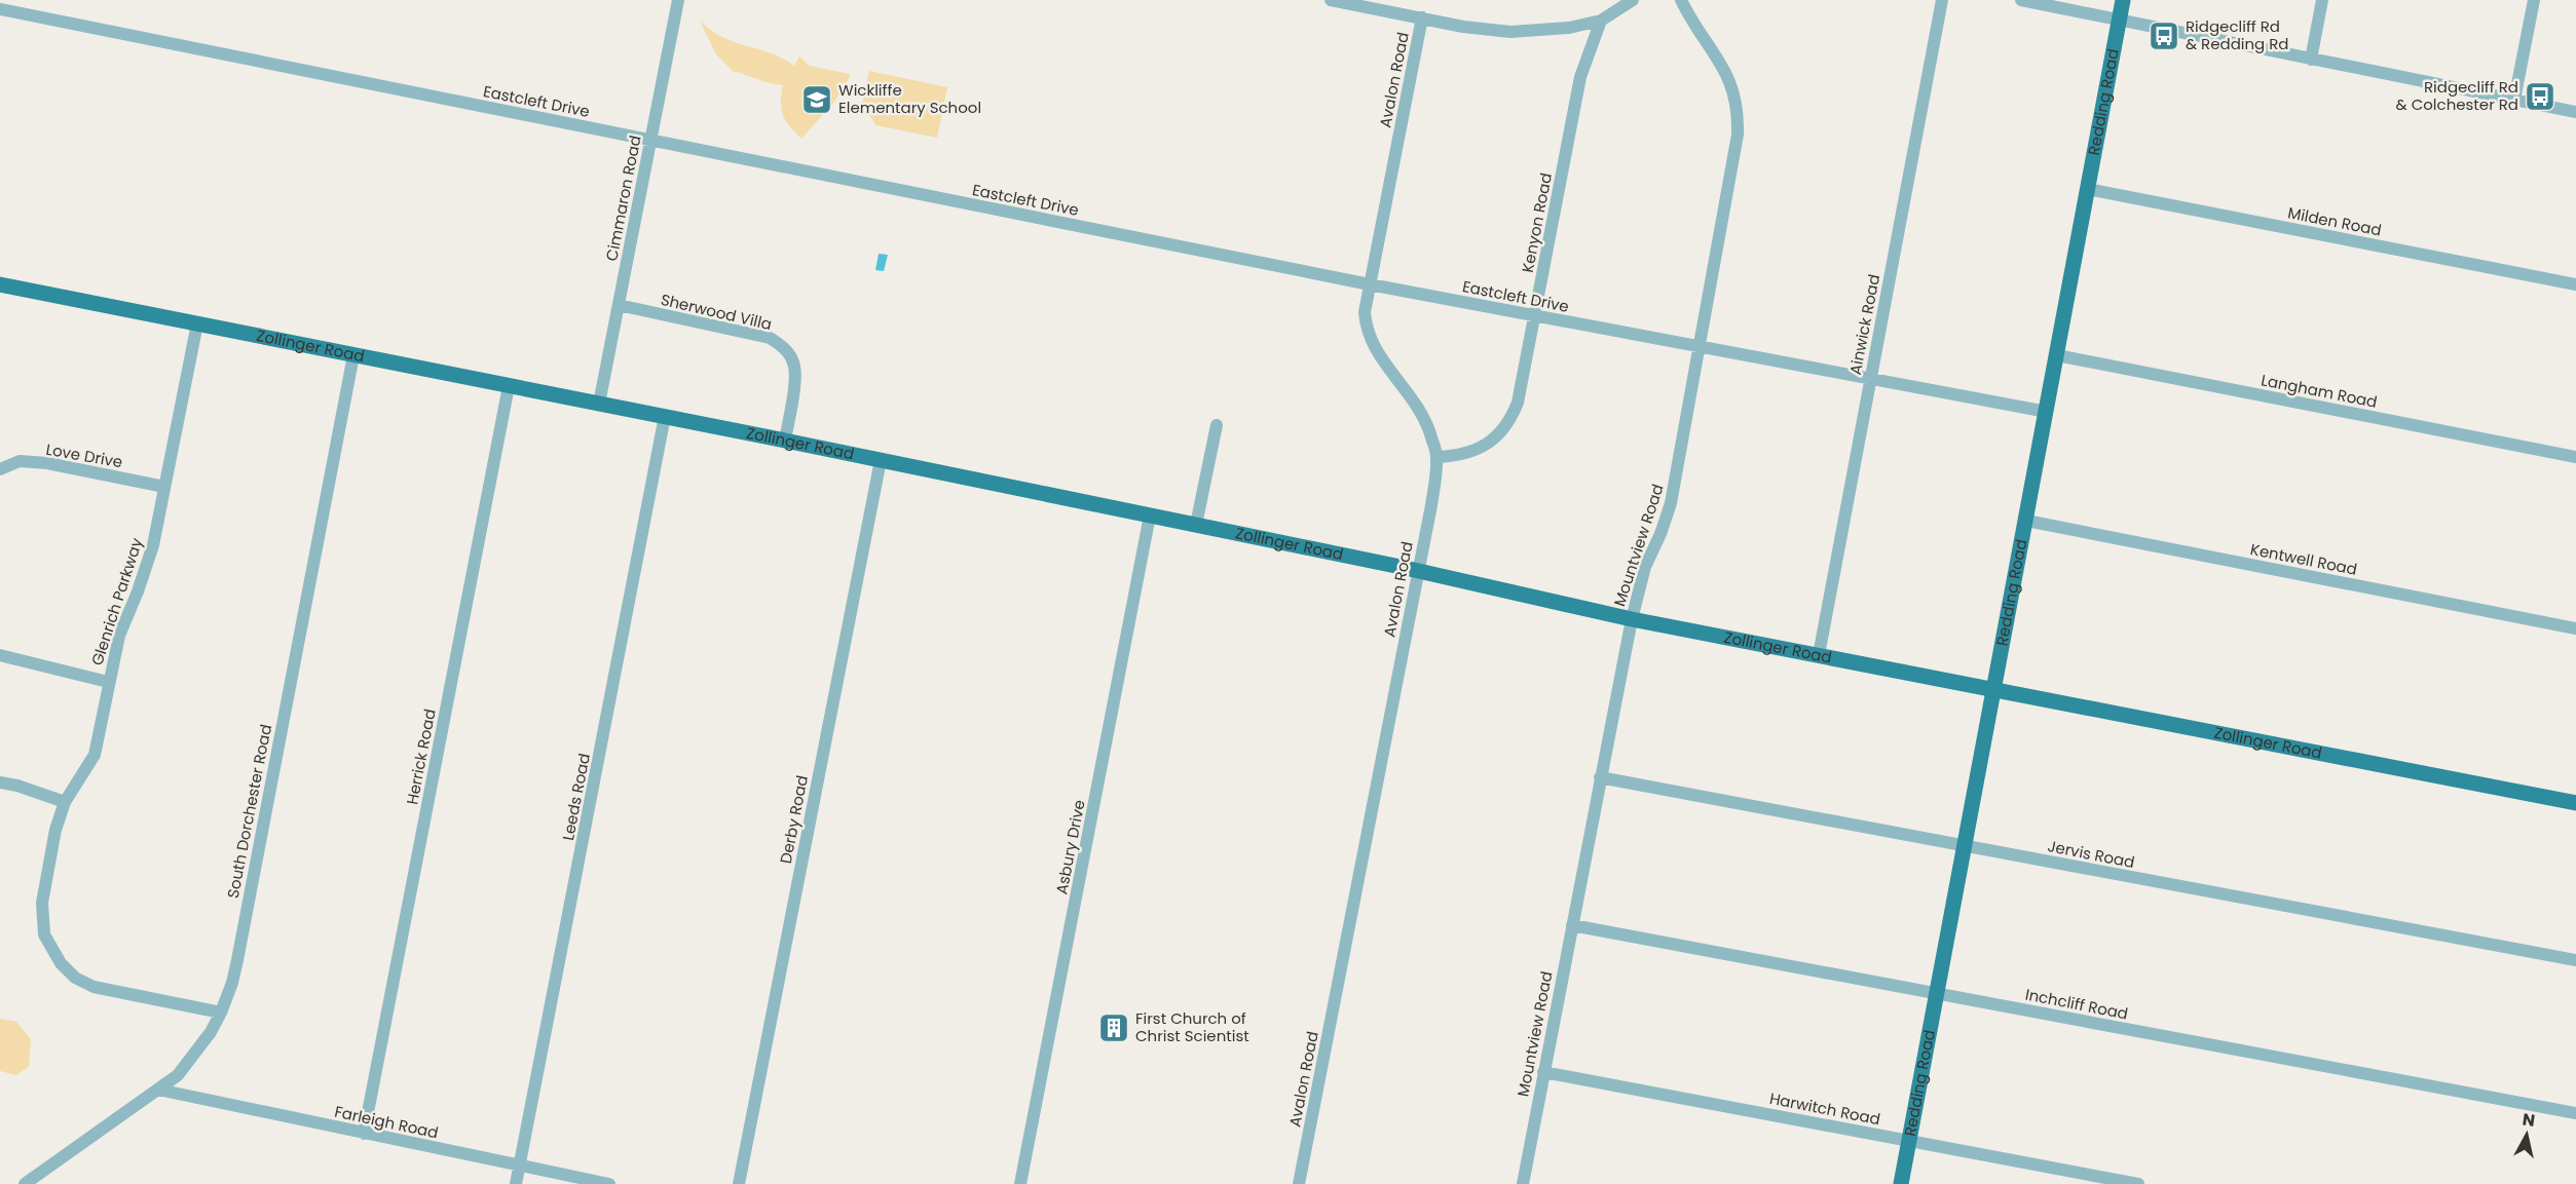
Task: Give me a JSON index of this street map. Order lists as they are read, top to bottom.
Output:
{
  "streets": {
    "main road": ["Redding Road", "Zollinger Road"],
    "street": [
      "Avalon Road",
      "Eastcleft Drive",
      "Cimmaron Road",
      "Milden Road",
      "Kenyon Road",
      "Sherwood Villa",
      "Ainwick Road",
      "Langham Road",
      "Love Drive",
      "Mountview Road",
      "Kentwell Road",
      "Glenrich Parkway",
      "Herrick Road",
      "Leeds Road",
      "South Dorchester Road",
      "Derby Road",
      "Asbury Drive",
      "Jervis Road",
      "Inchcliff Road",
      "Harwitch Road",
      "Farleigh Road"
    ]
  },
  "crossings": [
    ["Avalon Road", "Eastcleft Drive"],
    ["Avalon Road", "Kenyon Road"],
    ["Avalon Road", "Zollinger Road"],
    ["Eastcleft Drive", "Redding Road"],
    ["Eastcleft Drive", "Cimmaron Road"],
    ["Eastcleft Drive", "Kenyon Road"],
    ["Eastcleft Drive", "Ainwick Road"],
    ["Eastcleft Drive", "Mountview Road"],
    ["Redding Road", "Milden Road"],
    ["Redding Road", "Zollinger Road"],
    ["Redding Road", "Langham Road"],
    ["Redding Road", "Kentwell Road"],
    ["Redding Road", "Jervis Road"],
    ["Redding Road", "Inchcliff Road"],
    ["Redding Road", "Harwitch Road"],
    ["Cimmaron Road", "Sherwood Villa"],
    ["Cimmaron Road", "Zollinger Road"],
    ["Sherwood Villa", "Zollinger Road"],
    ["Ainwick Road", "Zollinger Road"],
    ["Zollinger Road", "Mountview Road"],
    ["Zollinger Road", "Glenrich Parkway"],
    ["Zollinger Road", "Herrick Road"],
    ["Zollinger Road", "Leeds Road"],
    ["Zollinger Road", "South Dorchester Road"],
    ["Zollinger Road", "Derby Road"],
    ["Zollinger Road", "Asbury Drive"],
    ["Love Drive", "Glenrich Parkway"],
    ["Mountview Road", "Jervis Road"],
    ["Mountview Road", "Inchcliff Road"],
    ["Mountview Road", "Harwitch Road"],
    ["Glenrich Parkway", "South Dorchester Road"],
    ["Herrick Road", "Farleigh Road"],
    ["Leeds Road", "Farleigh Road"],
    ["South Dorchester Road", "Farleigh Road"]
  ],
  "places": {
    "bus stop": ["Ridgecliff Rd & Redding Rd", "Ridgecliff Rd & Colchester Rd"],
    "school or university": ["Wickliffe Elementary School"],
    "building": ["First Church of Christ Scientist"]
  },
  "north": "top"
}
